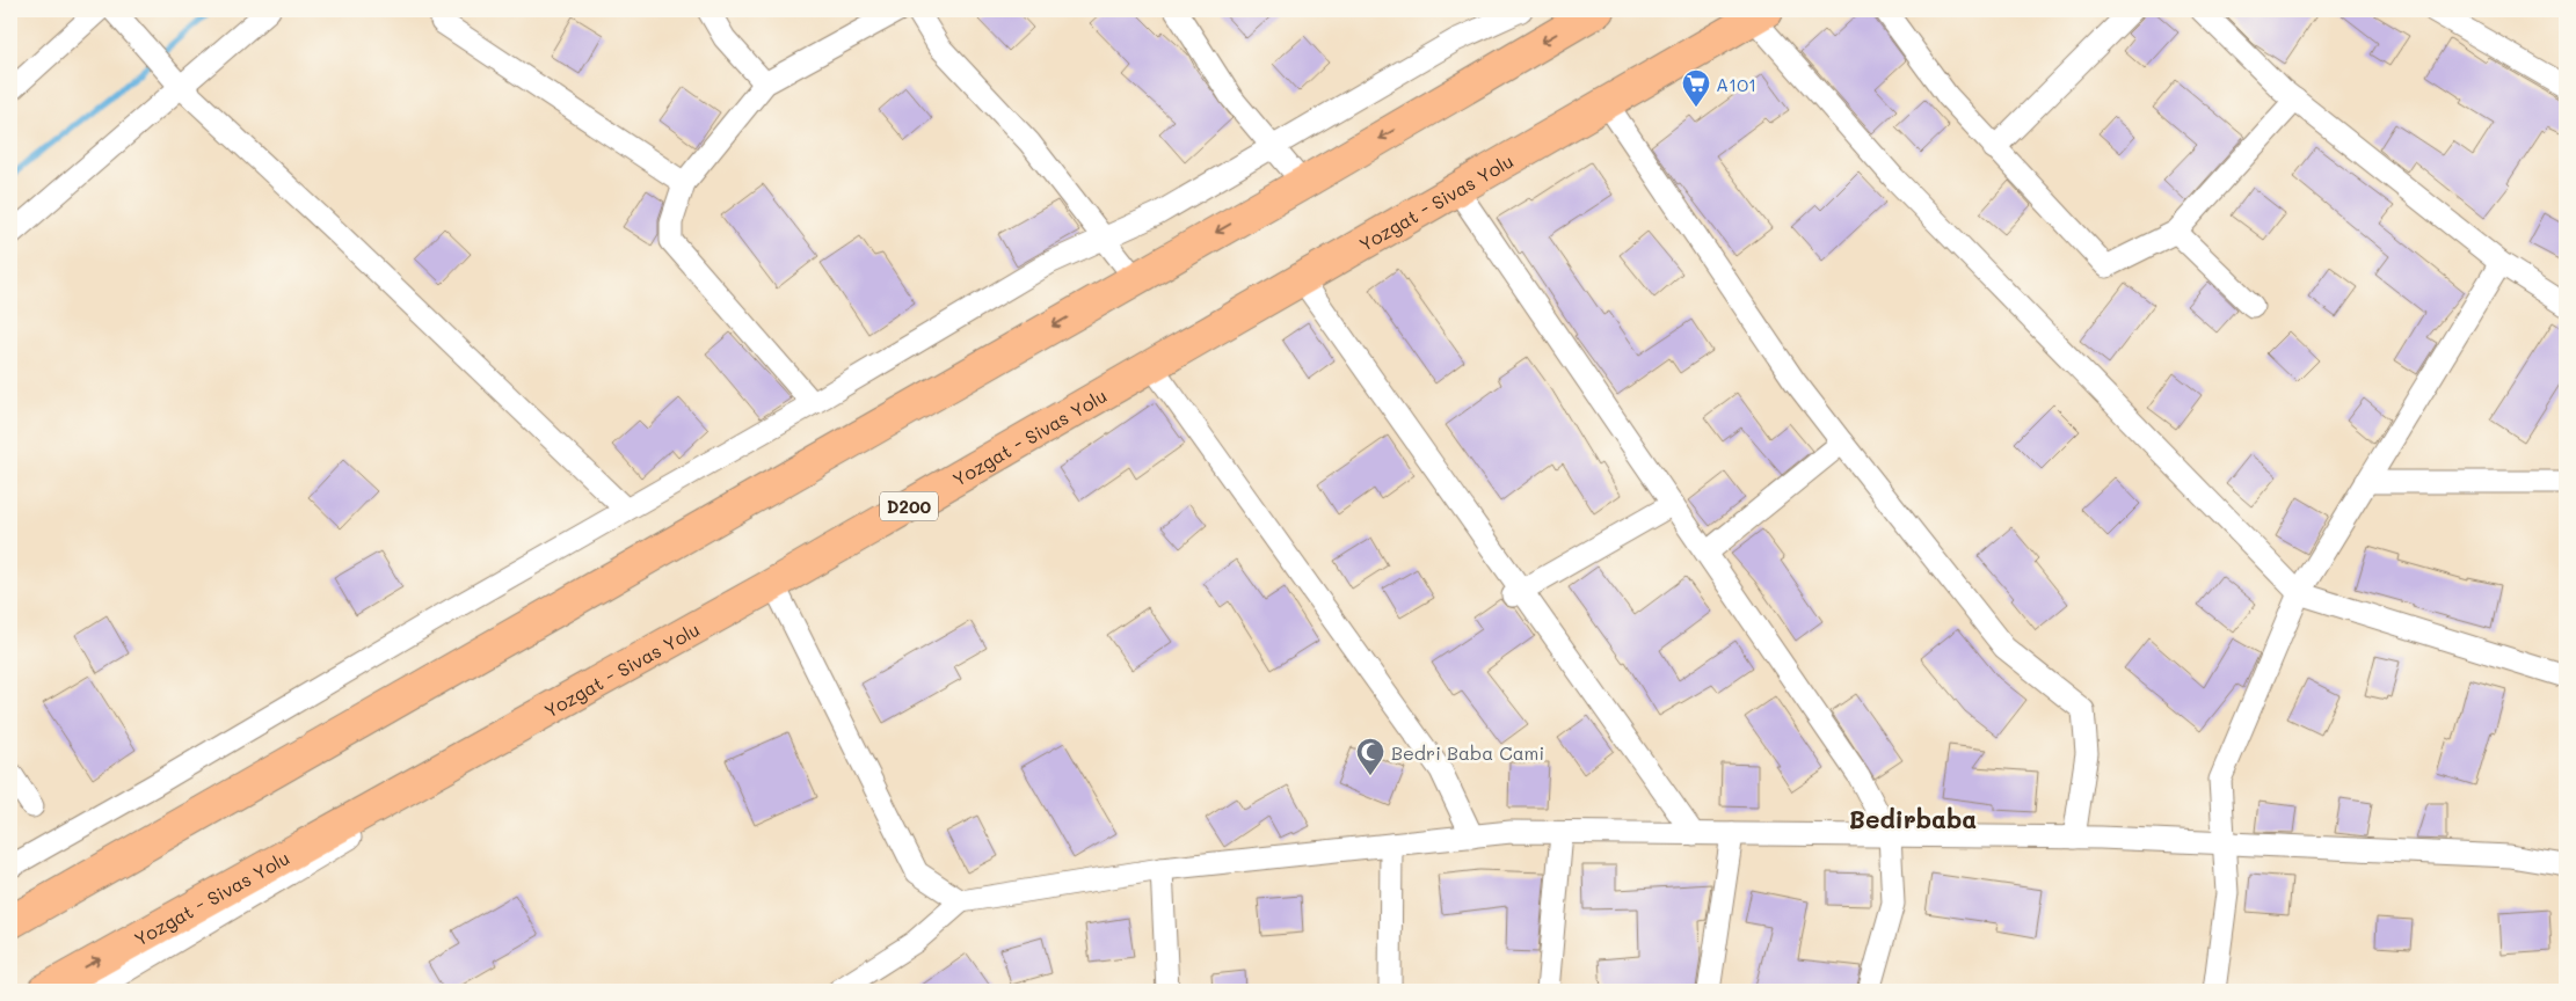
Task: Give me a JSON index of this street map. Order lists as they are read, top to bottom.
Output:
{
  "streets": {
    "highway": ["Yozgat - Sivas Yolu", "D200"]
  },
  "districts": ["Bedirbaba"],
  "places": {
    "supermarket": ["A101"],
    "mosque": ["Bedri Baba Cami"]
  }
}
